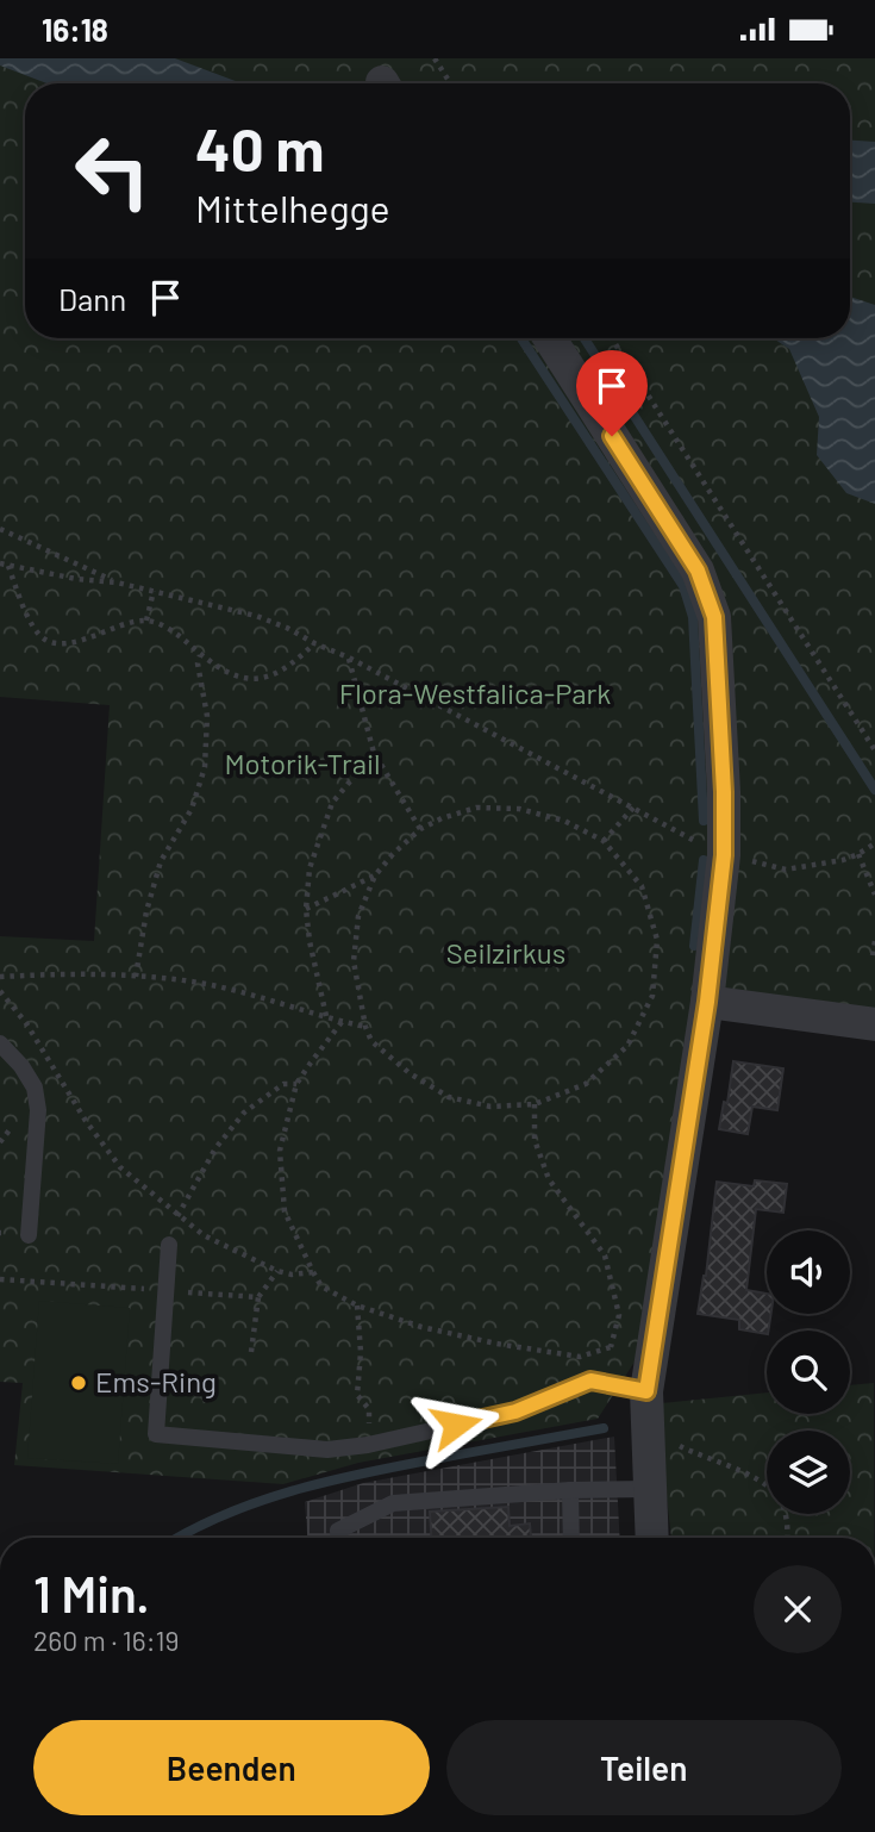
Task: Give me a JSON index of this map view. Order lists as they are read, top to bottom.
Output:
{
  "parks": ["Flora-Westfalica-Park", "Motorik-Trail", "Seilzirkus"],
  "places": ["Ems-Ring"],
  "page": {
    "status": "16:18",
    "turn": ["40 m", "Mittelhegge"],
    "then": "Dann",
    "heading": ["1 Min.", "260 m · 16:19"],
    "buttons": ["Beenden", "Teilen"]
  }
}
